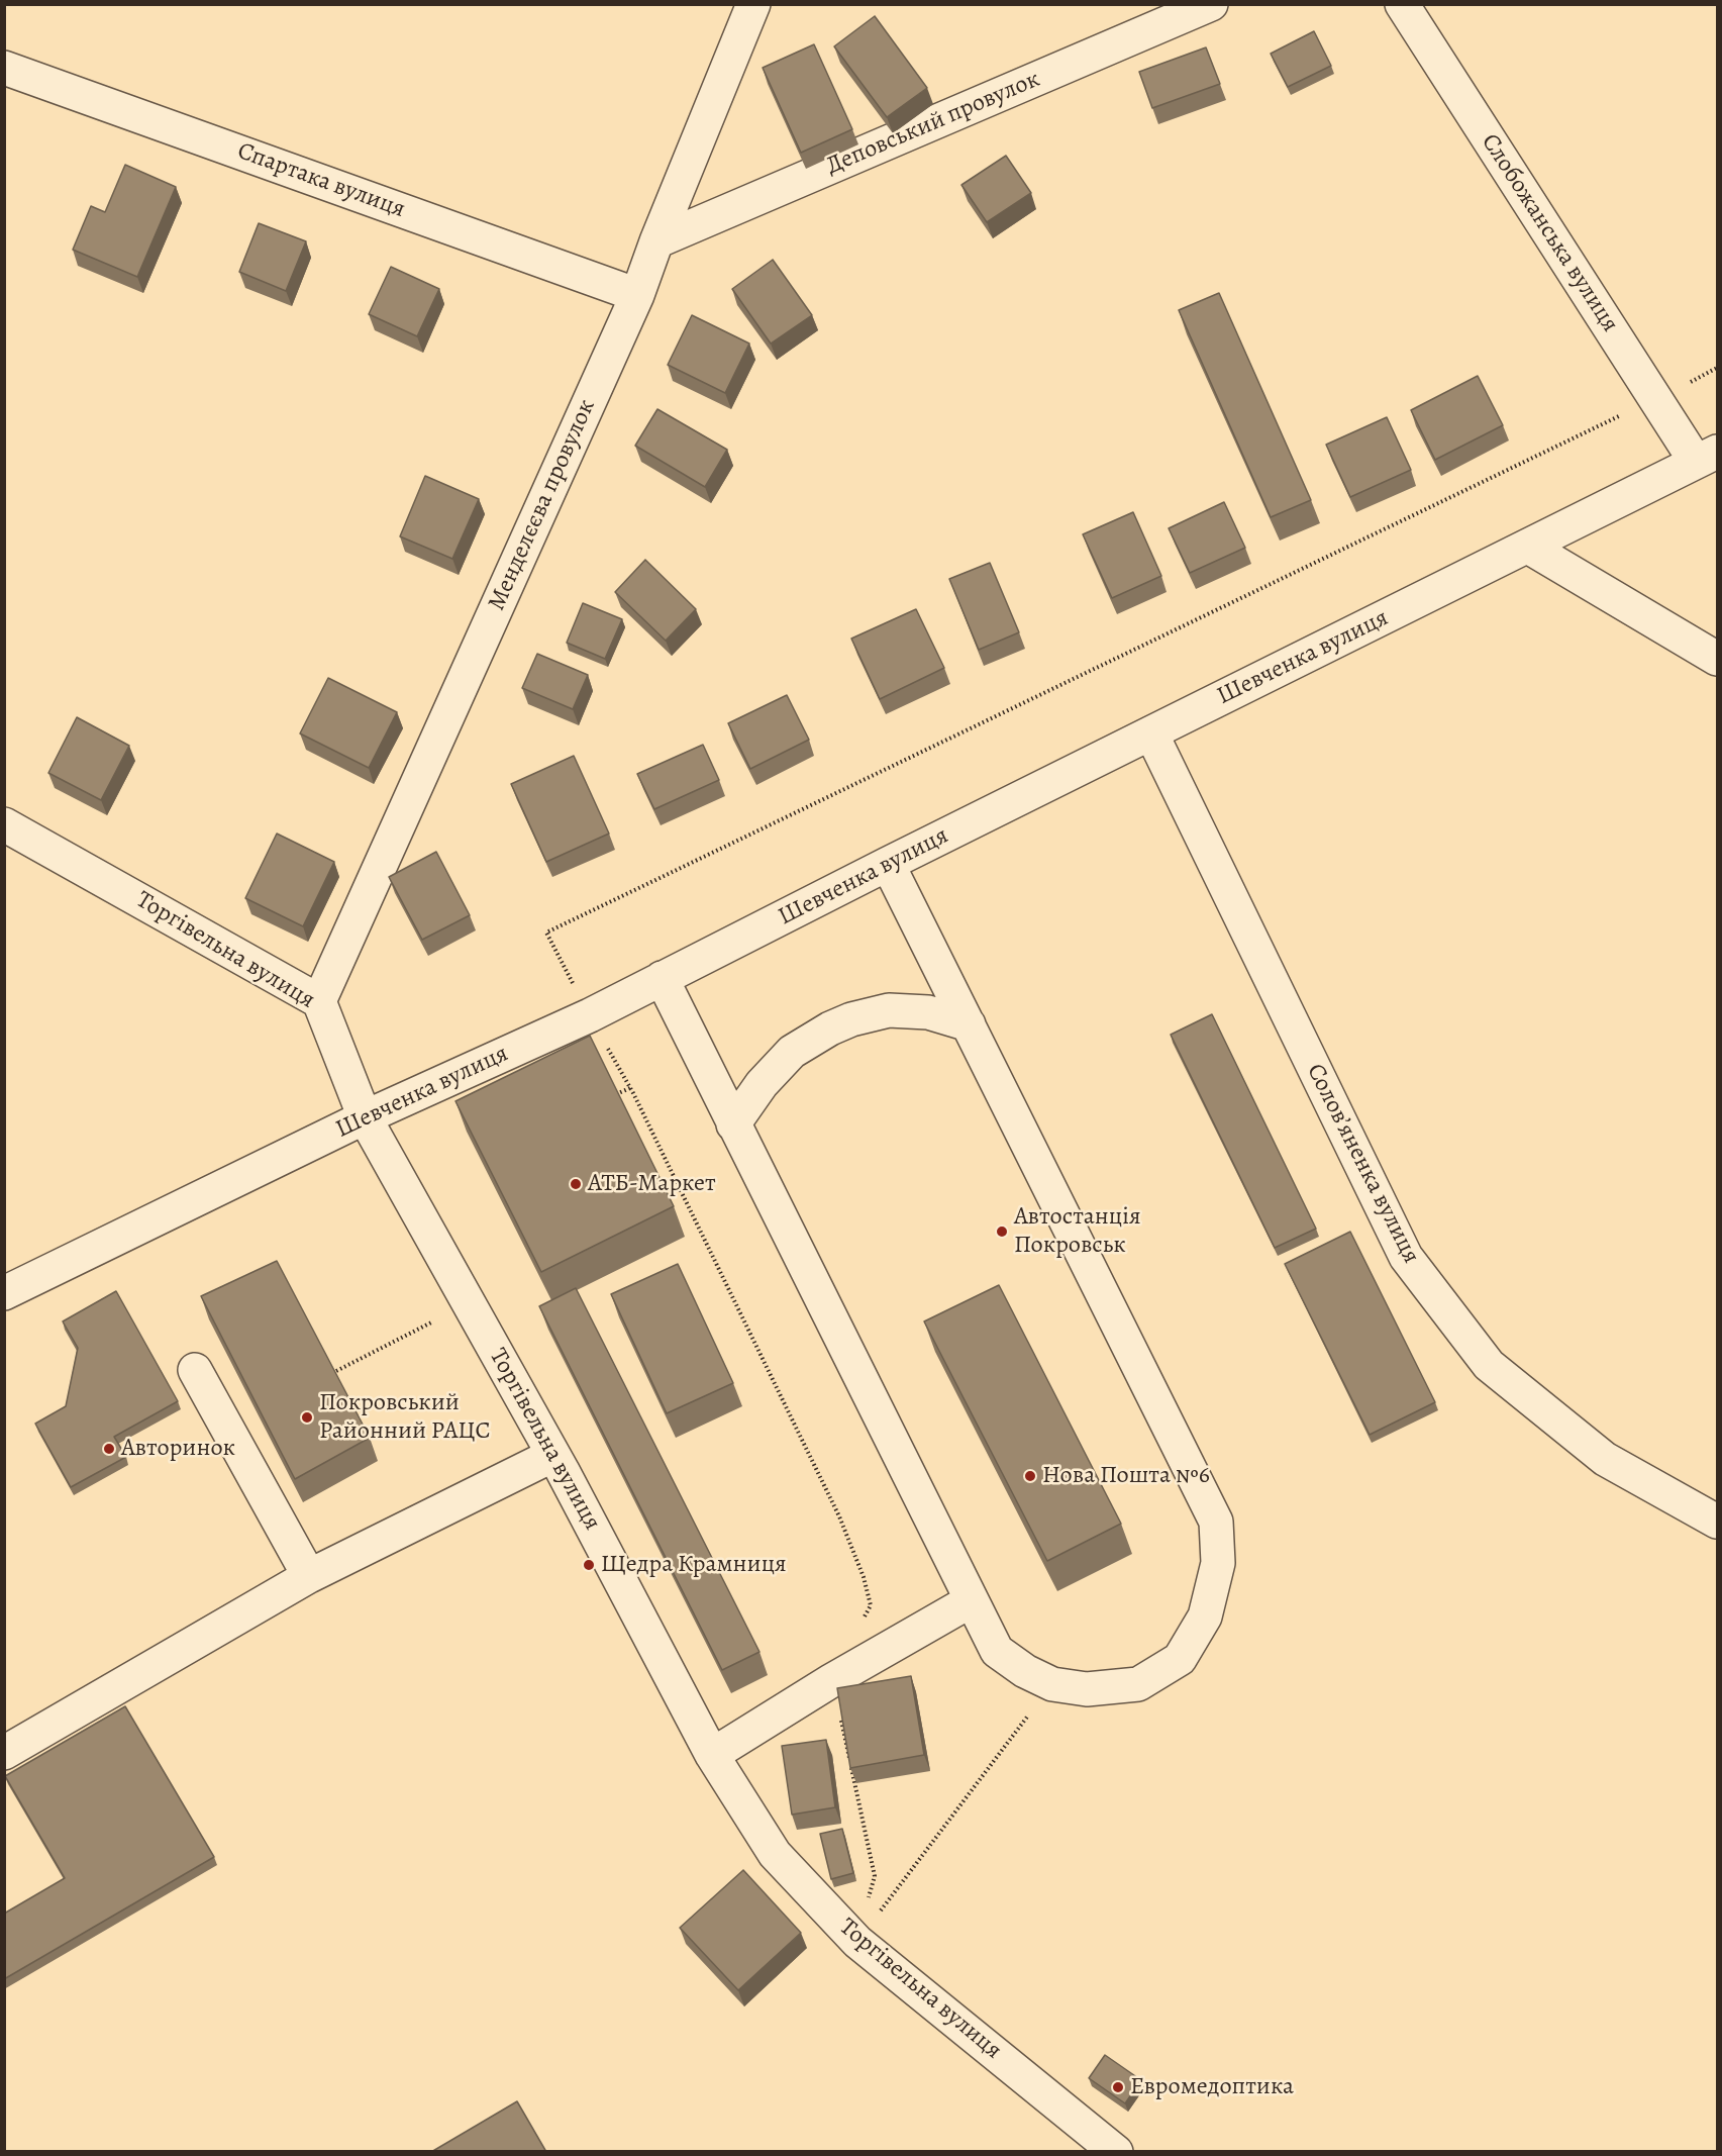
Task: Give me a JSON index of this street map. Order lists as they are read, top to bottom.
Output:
{
  "streets": {
    "street": [
      "Деповський провулок",
      "Спартака вулиця",
      "Слобожанська вулиця",
      "Менделєєва провулок",
      "Шевченка вулиця",
      "Торгівельна вулиця",
      "Солов’яненка вулиця"
    ]
  },
  "crossings": [
    ["Деповський провулок", "Менделєєва провулок"],
    ["Спартака вулиця", "Менделєєва провулок"],
    ["Слобожанська вулиця", "Шевченка вулиця"],
    ["Менделєєва провулок", "Торгівельна вулиця"],
    ["Шевченка вулиця", "Торгівельна вулиця"],
    ["Шевченка вулиця", "Солов’яненка вулиця"]
  ],
  "places": [
    "АТБ-Маркет",
    "Автостанція Покровськ",
    "Покровський Районний РАЦС",
    "Авторинок",
    "Нова Пошта №6",
    "Щедра Крамниця",
    "Евромедоптика"
  ]
}
